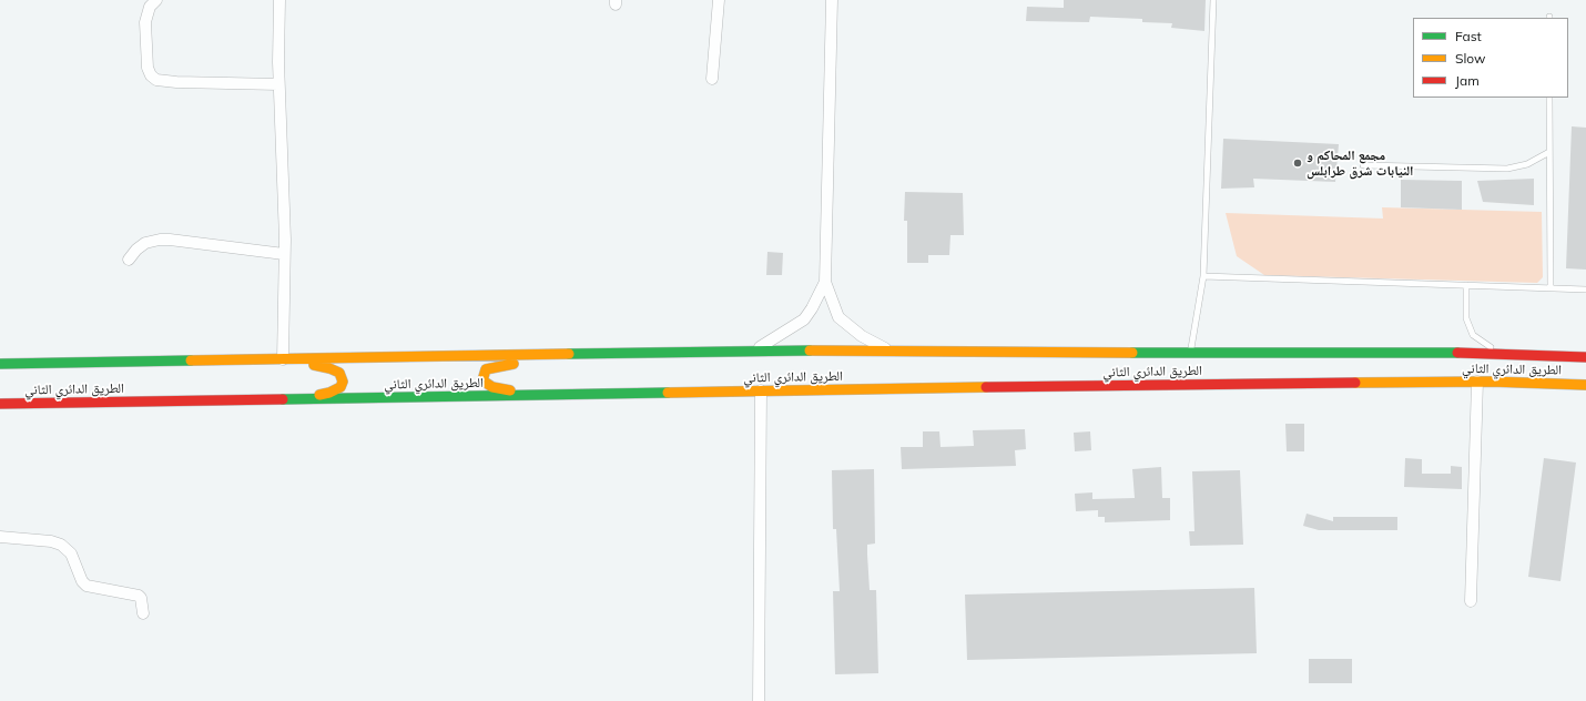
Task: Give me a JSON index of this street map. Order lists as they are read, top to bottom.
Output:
{
  "streets": {
    "highway": ["الطريق الدائري الثاني"]
  },
  "places": ["مجمع المحاكم و النيابات شرق طرابلس"],
  "legend": ["Fast", "Slow", "Jam"]
}
